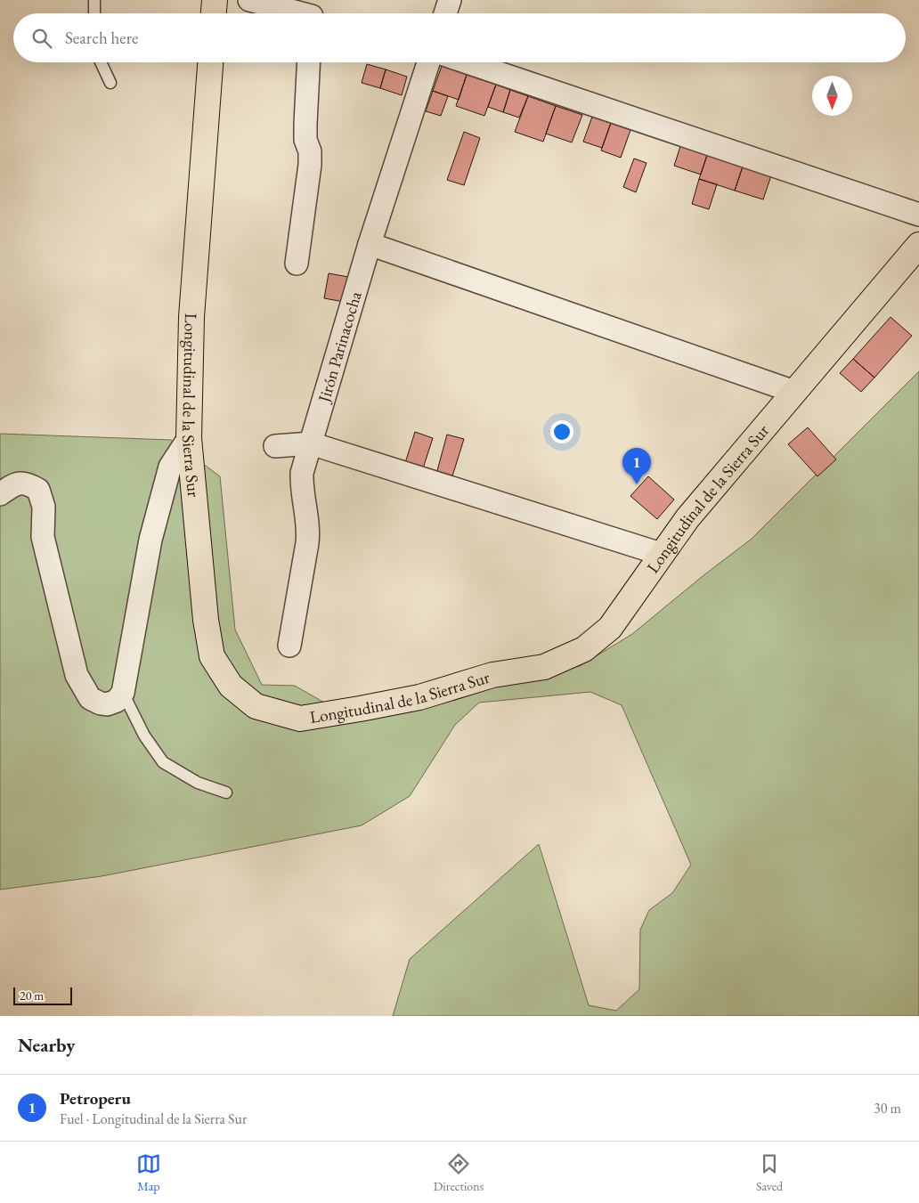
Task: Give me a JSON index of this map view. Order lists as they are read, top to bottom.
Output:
{
  "streets": {
    "main road": ["Longitudinal de la Sierra Sur"],
    "street": ["Jirón Parinacocha"]
  },
  "scale_bar": "20 m",
  "north": "bottom",
  "page": {
    "search": "Search here",
    "pins": "1",
    "scale": "20 m",
    "heading": "Nearby",
    "list": [
      {
        "mark": "1",
        "name": "Petroperu",
        "note": "Fuel · Longitudinal de la Sierra Sur",
        "value": "30 m"
      }
    ],
    "nav": ["Map", "Directions", "Saved"]
  }
}
